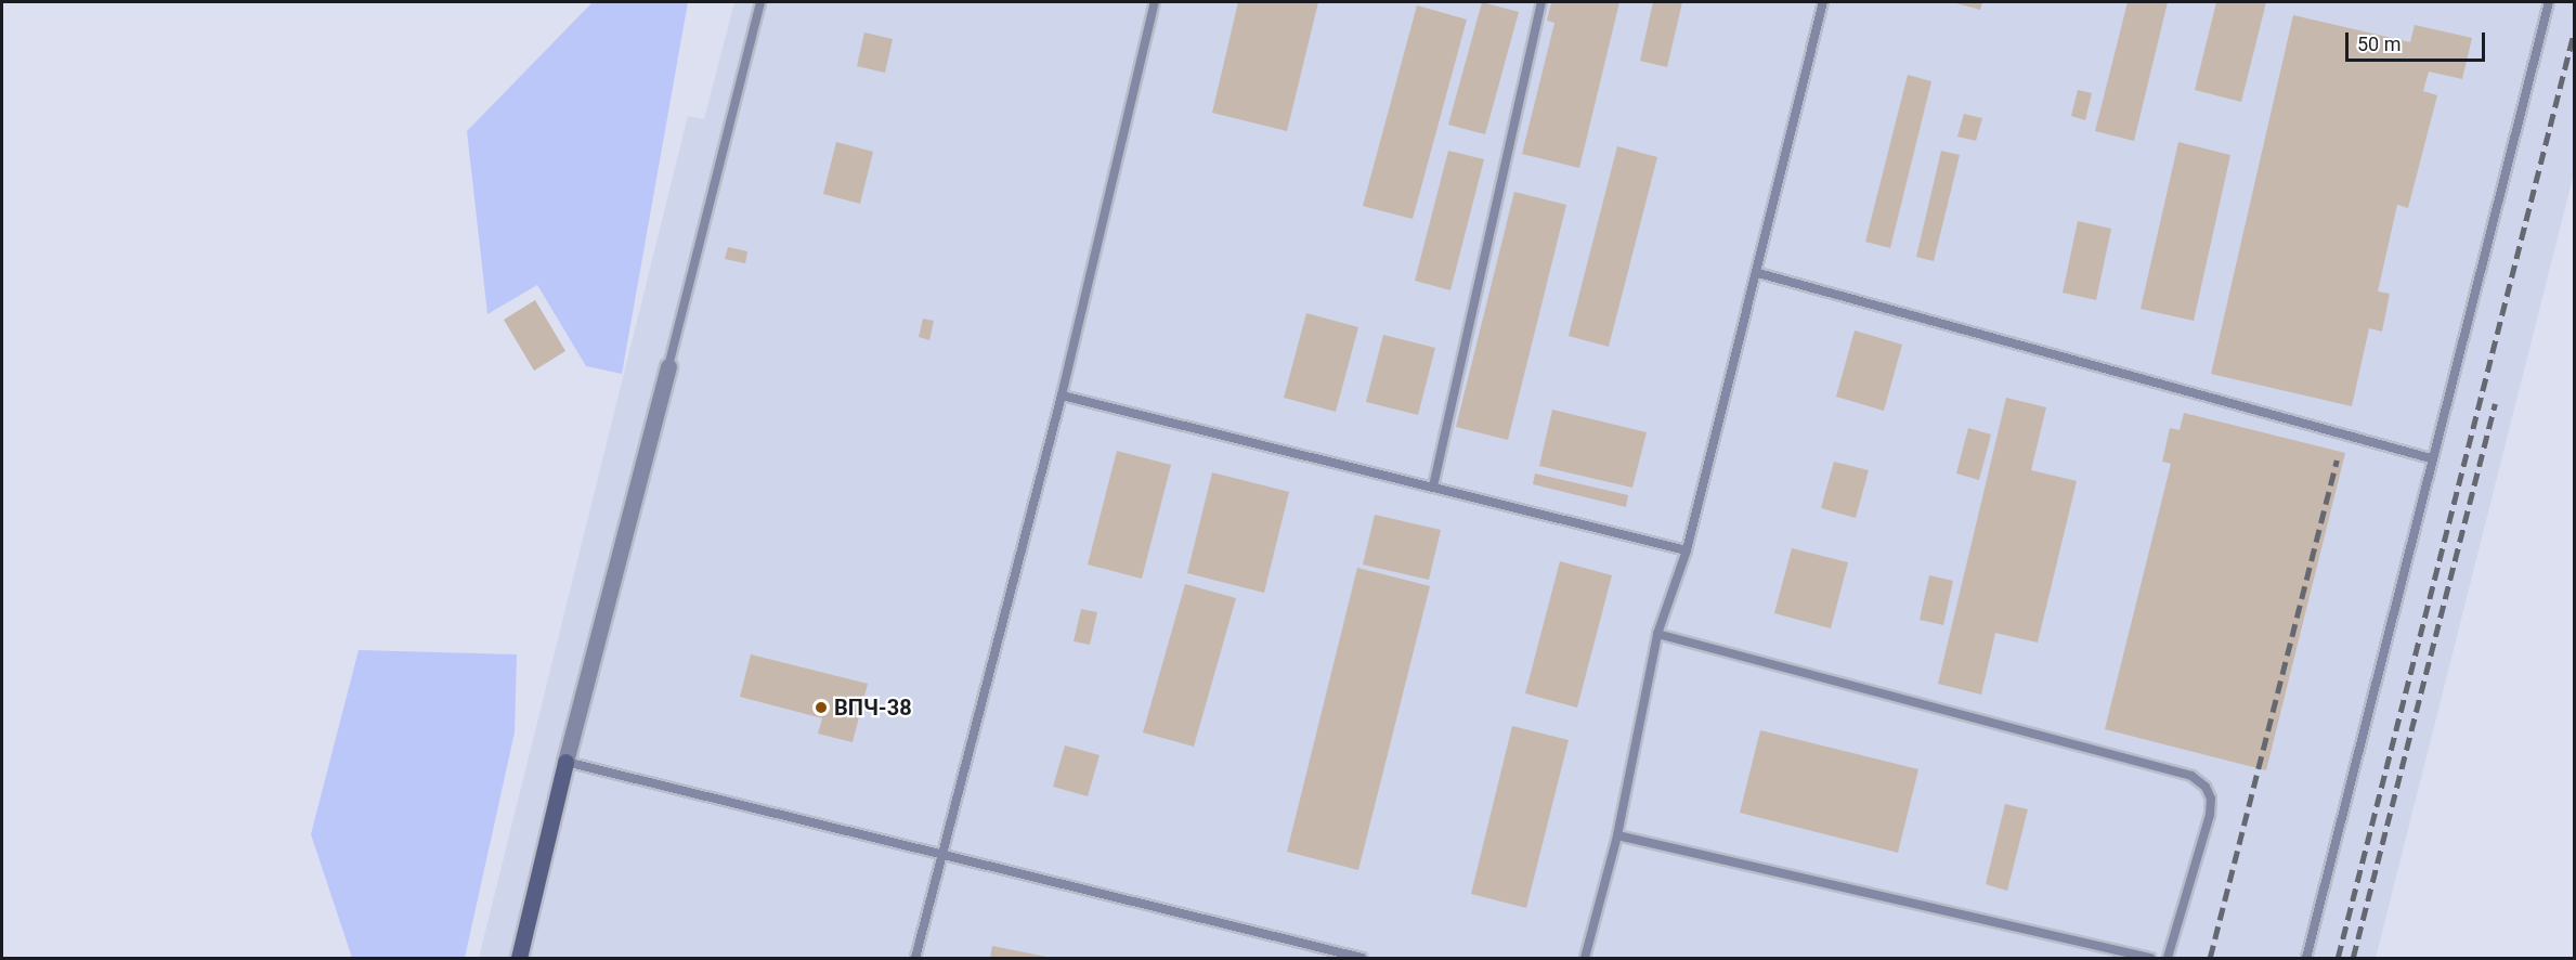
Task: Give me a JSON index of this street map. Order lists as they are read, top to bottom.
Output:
{
  "places": ["ВПЧ-38"],
  "scale_bar": "50 m"
}
